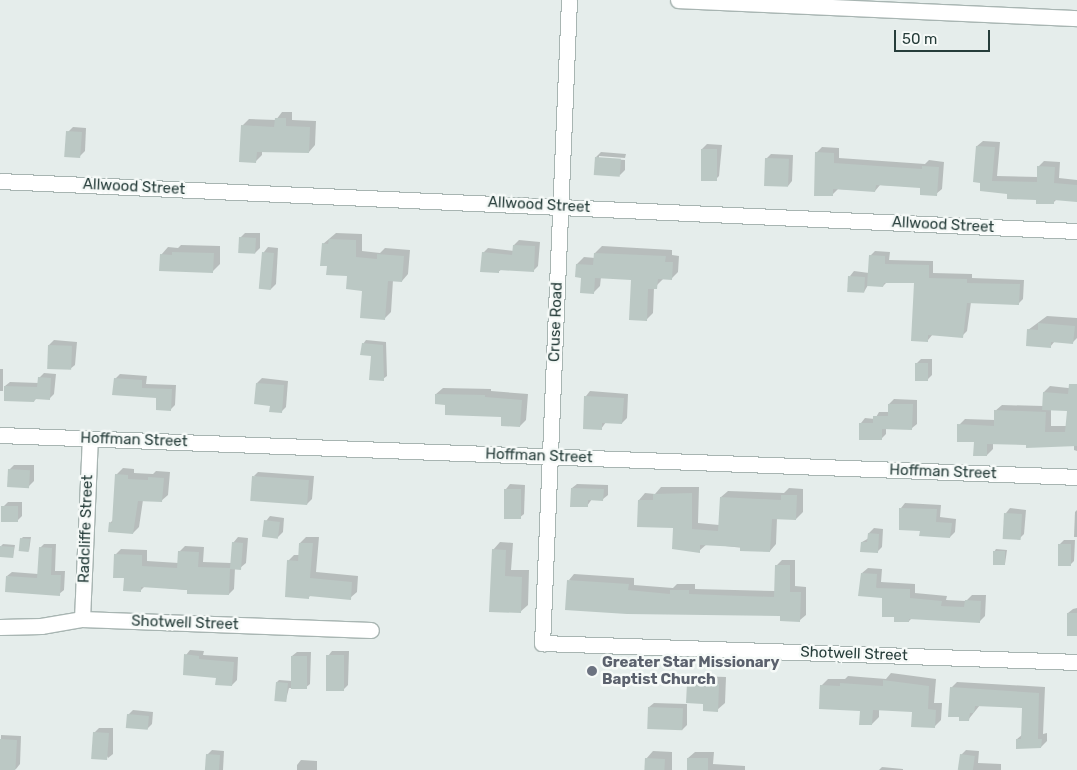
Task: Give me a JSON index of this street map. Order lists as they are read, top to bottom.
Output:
{
  "streets": {
    "street": [
      "Allwood Street",
      "Cruse Road",
      "Hoffman Street",
      "Radcliffe Street",
      "Shotwell Street"
    ]
  },
  "crossings": [
    ["Allwood Street", "Cruse Road"],
    ["Cruse Road", "Hoffman Street"],
    ["Cruse Road", "Shotwell Street"],
    ["Hoffman Street", "Radcliffe Street"],
    ["Radcliffe Street", "Shotwell Street"]
  ],
  "places": ["Greater Star Missionary Baptist Church"],
  "scale_bar": "50 m"
}
